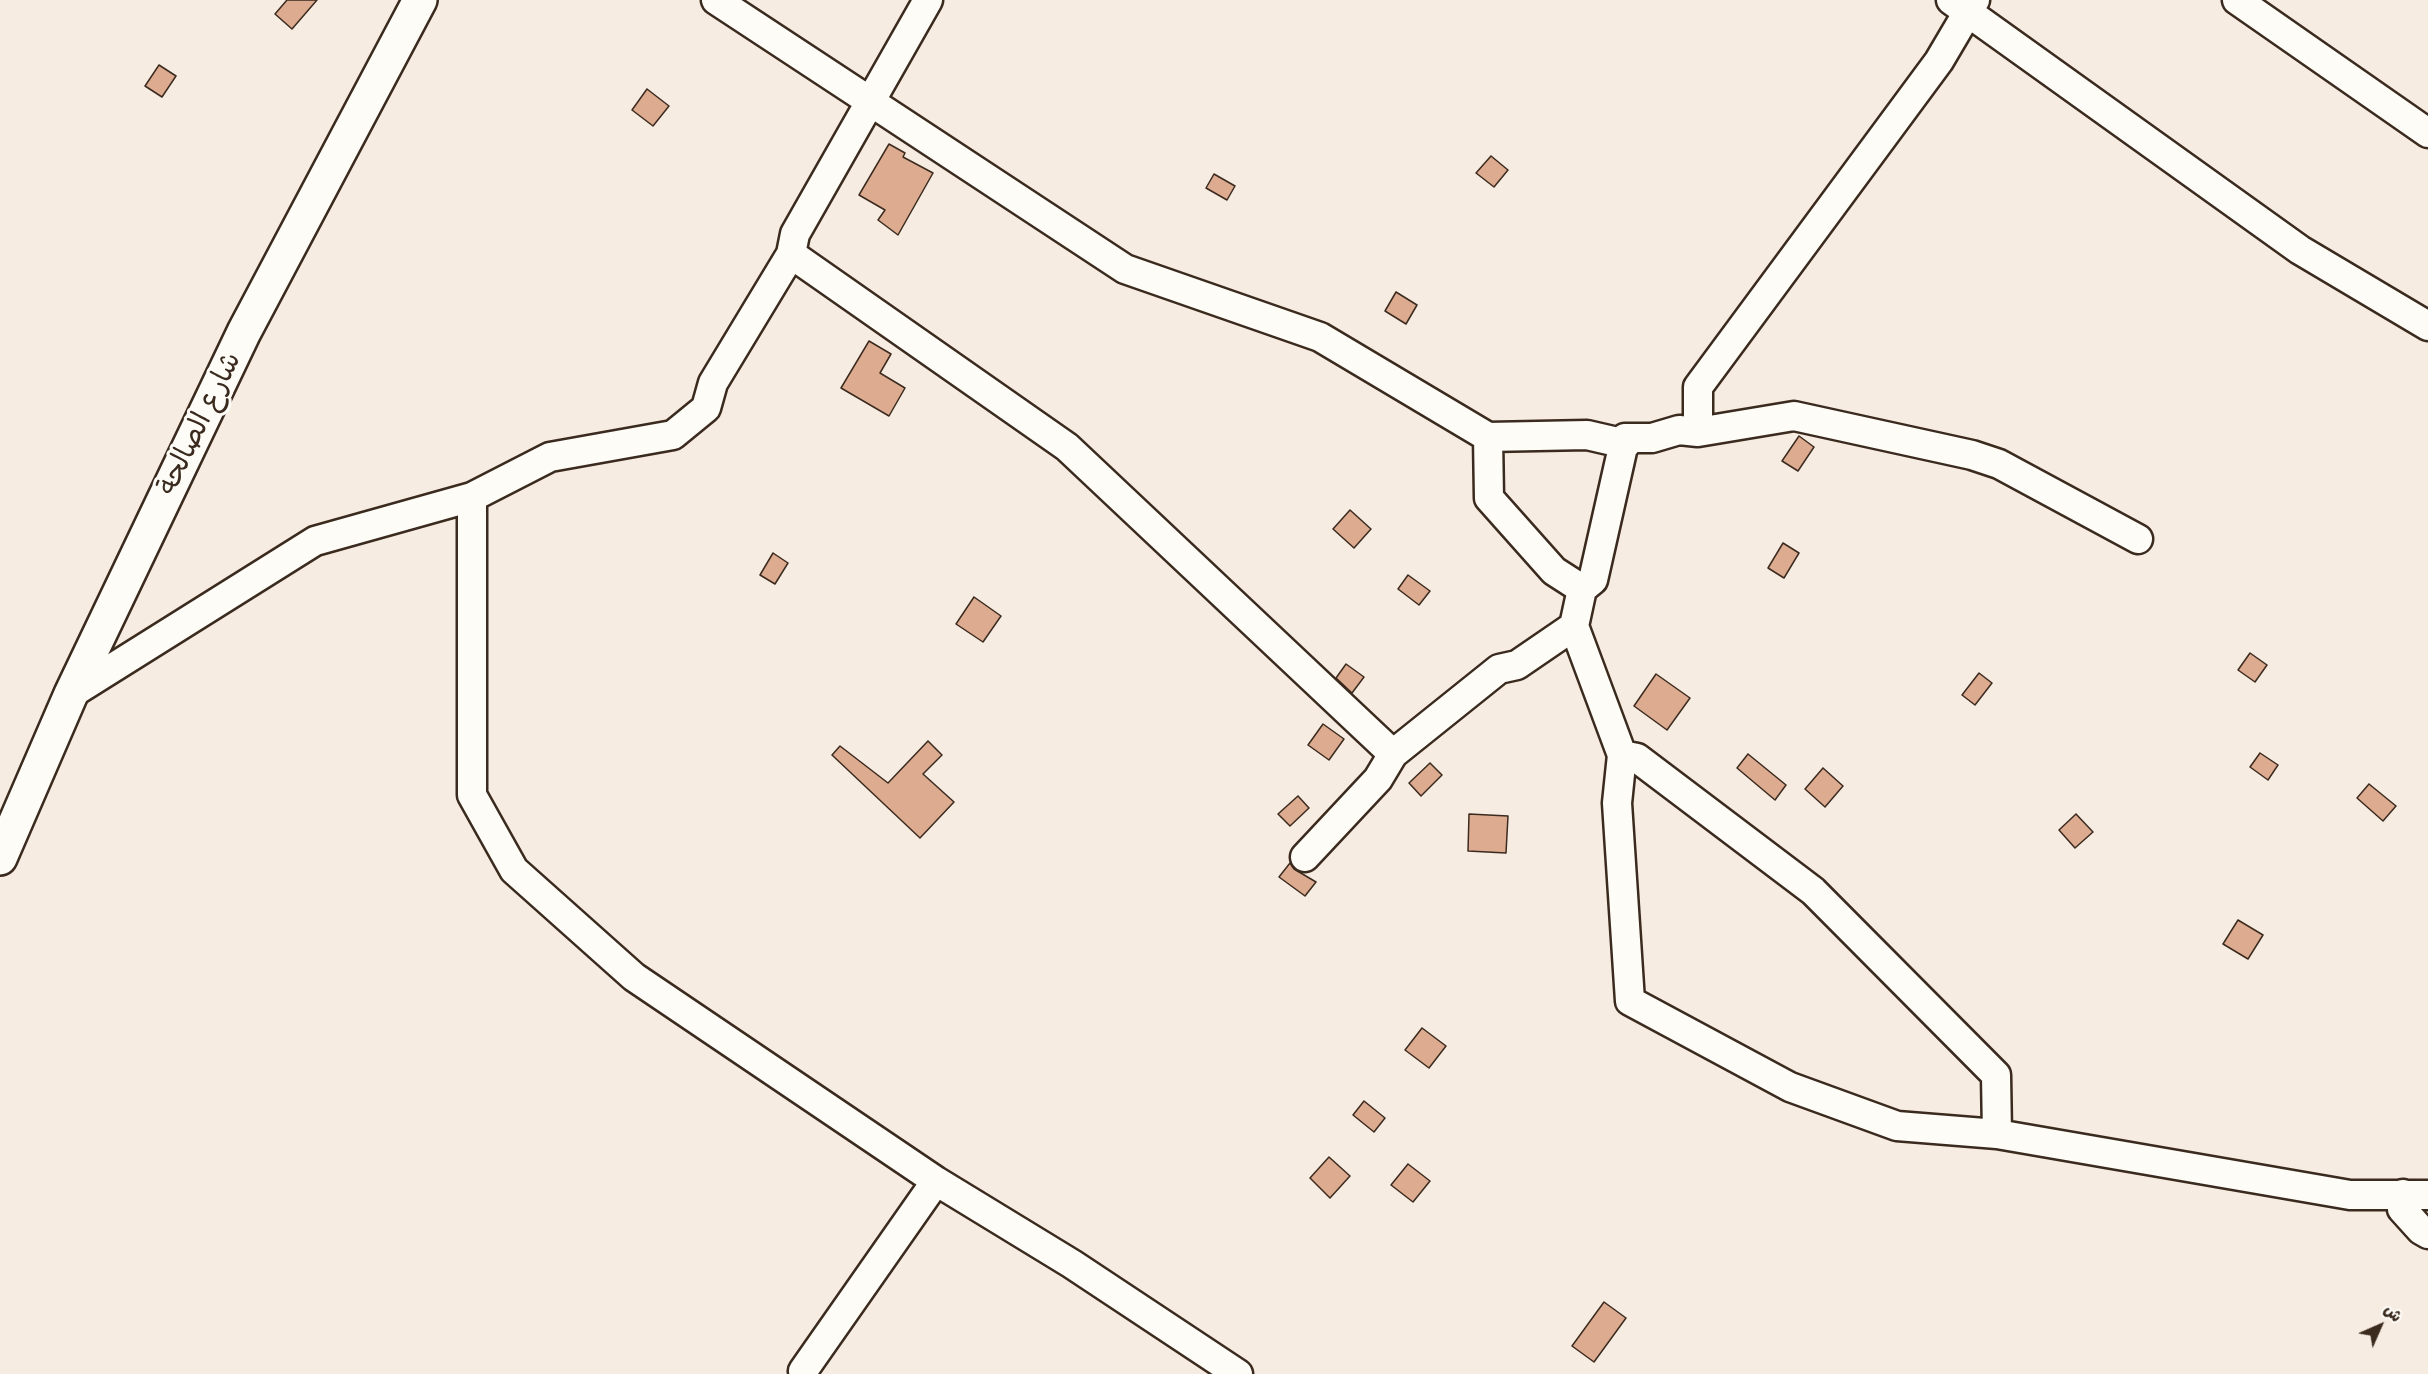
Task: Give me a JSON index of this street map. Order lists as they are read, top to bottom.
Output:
{
  "streets": {
    "main road": ["شارع الصالحة"]
  },
  "north": "top right"
}
